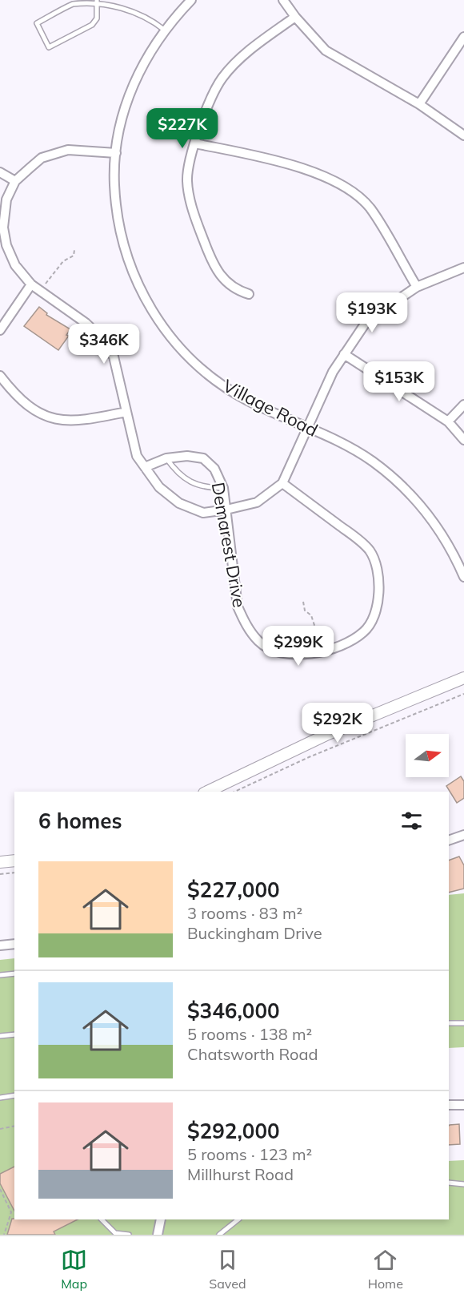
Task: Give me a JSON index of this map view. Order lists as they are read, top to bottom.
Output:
{
  "streets": {
    "street": ["Village Road", "Demarest Drive"]
  },
  "north": "right",
  "page": {
    "price": [
      "$227K",
      "$193K",
      "$346K",
      "$153K",
      "$299K",
      "$292K"
    ],
    "heading": "6 homes",
    "list": [
      {
        "name": "$227,000",
        "note": "3 rooms · 83 m² · Buckingham Drive"
      },
      {
        "name": "$346,000",
        "note": "5 rooms · 138 m² · Chatsworth Road"
      },
      {
        "name": "$292,000",
        "note": "5 rooms · 123 m² · Millhurst Road"
      }
    ],
    "tabs": ["Map", "Saved", "Home"]
  }
}
